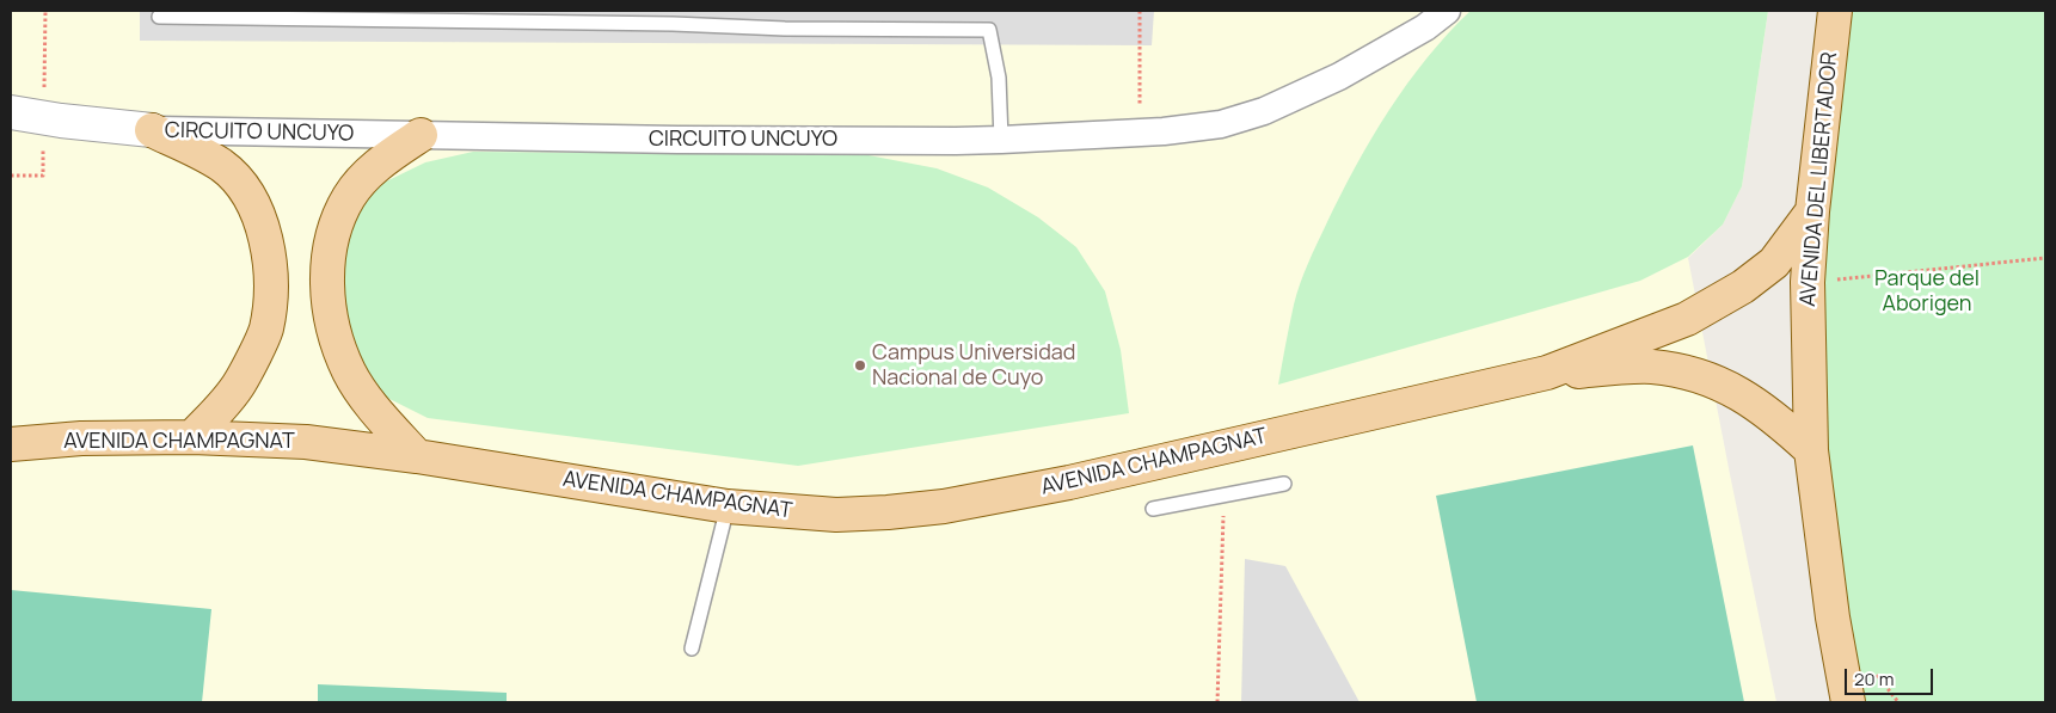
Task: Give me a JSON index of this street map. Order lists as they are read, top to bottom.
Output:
{
  "streets": {
    "main road": ["AVENIDA DEL LIBERTADOR", "AVENIDA CHAMPAGNAT"],
    "street": ["CIRCUITO UNCUYO"]
  },
  "crossings": [
    ["AVENIDA DEL LIBERTADOR", "AVENIDA CHAMPAGNAT"]
  ],
  "parks": ["Parque del Aborigen"],
  "places": ["Campus Universidad Nacional de Cuyo"],
  "scale_bar": "20 m"
}
